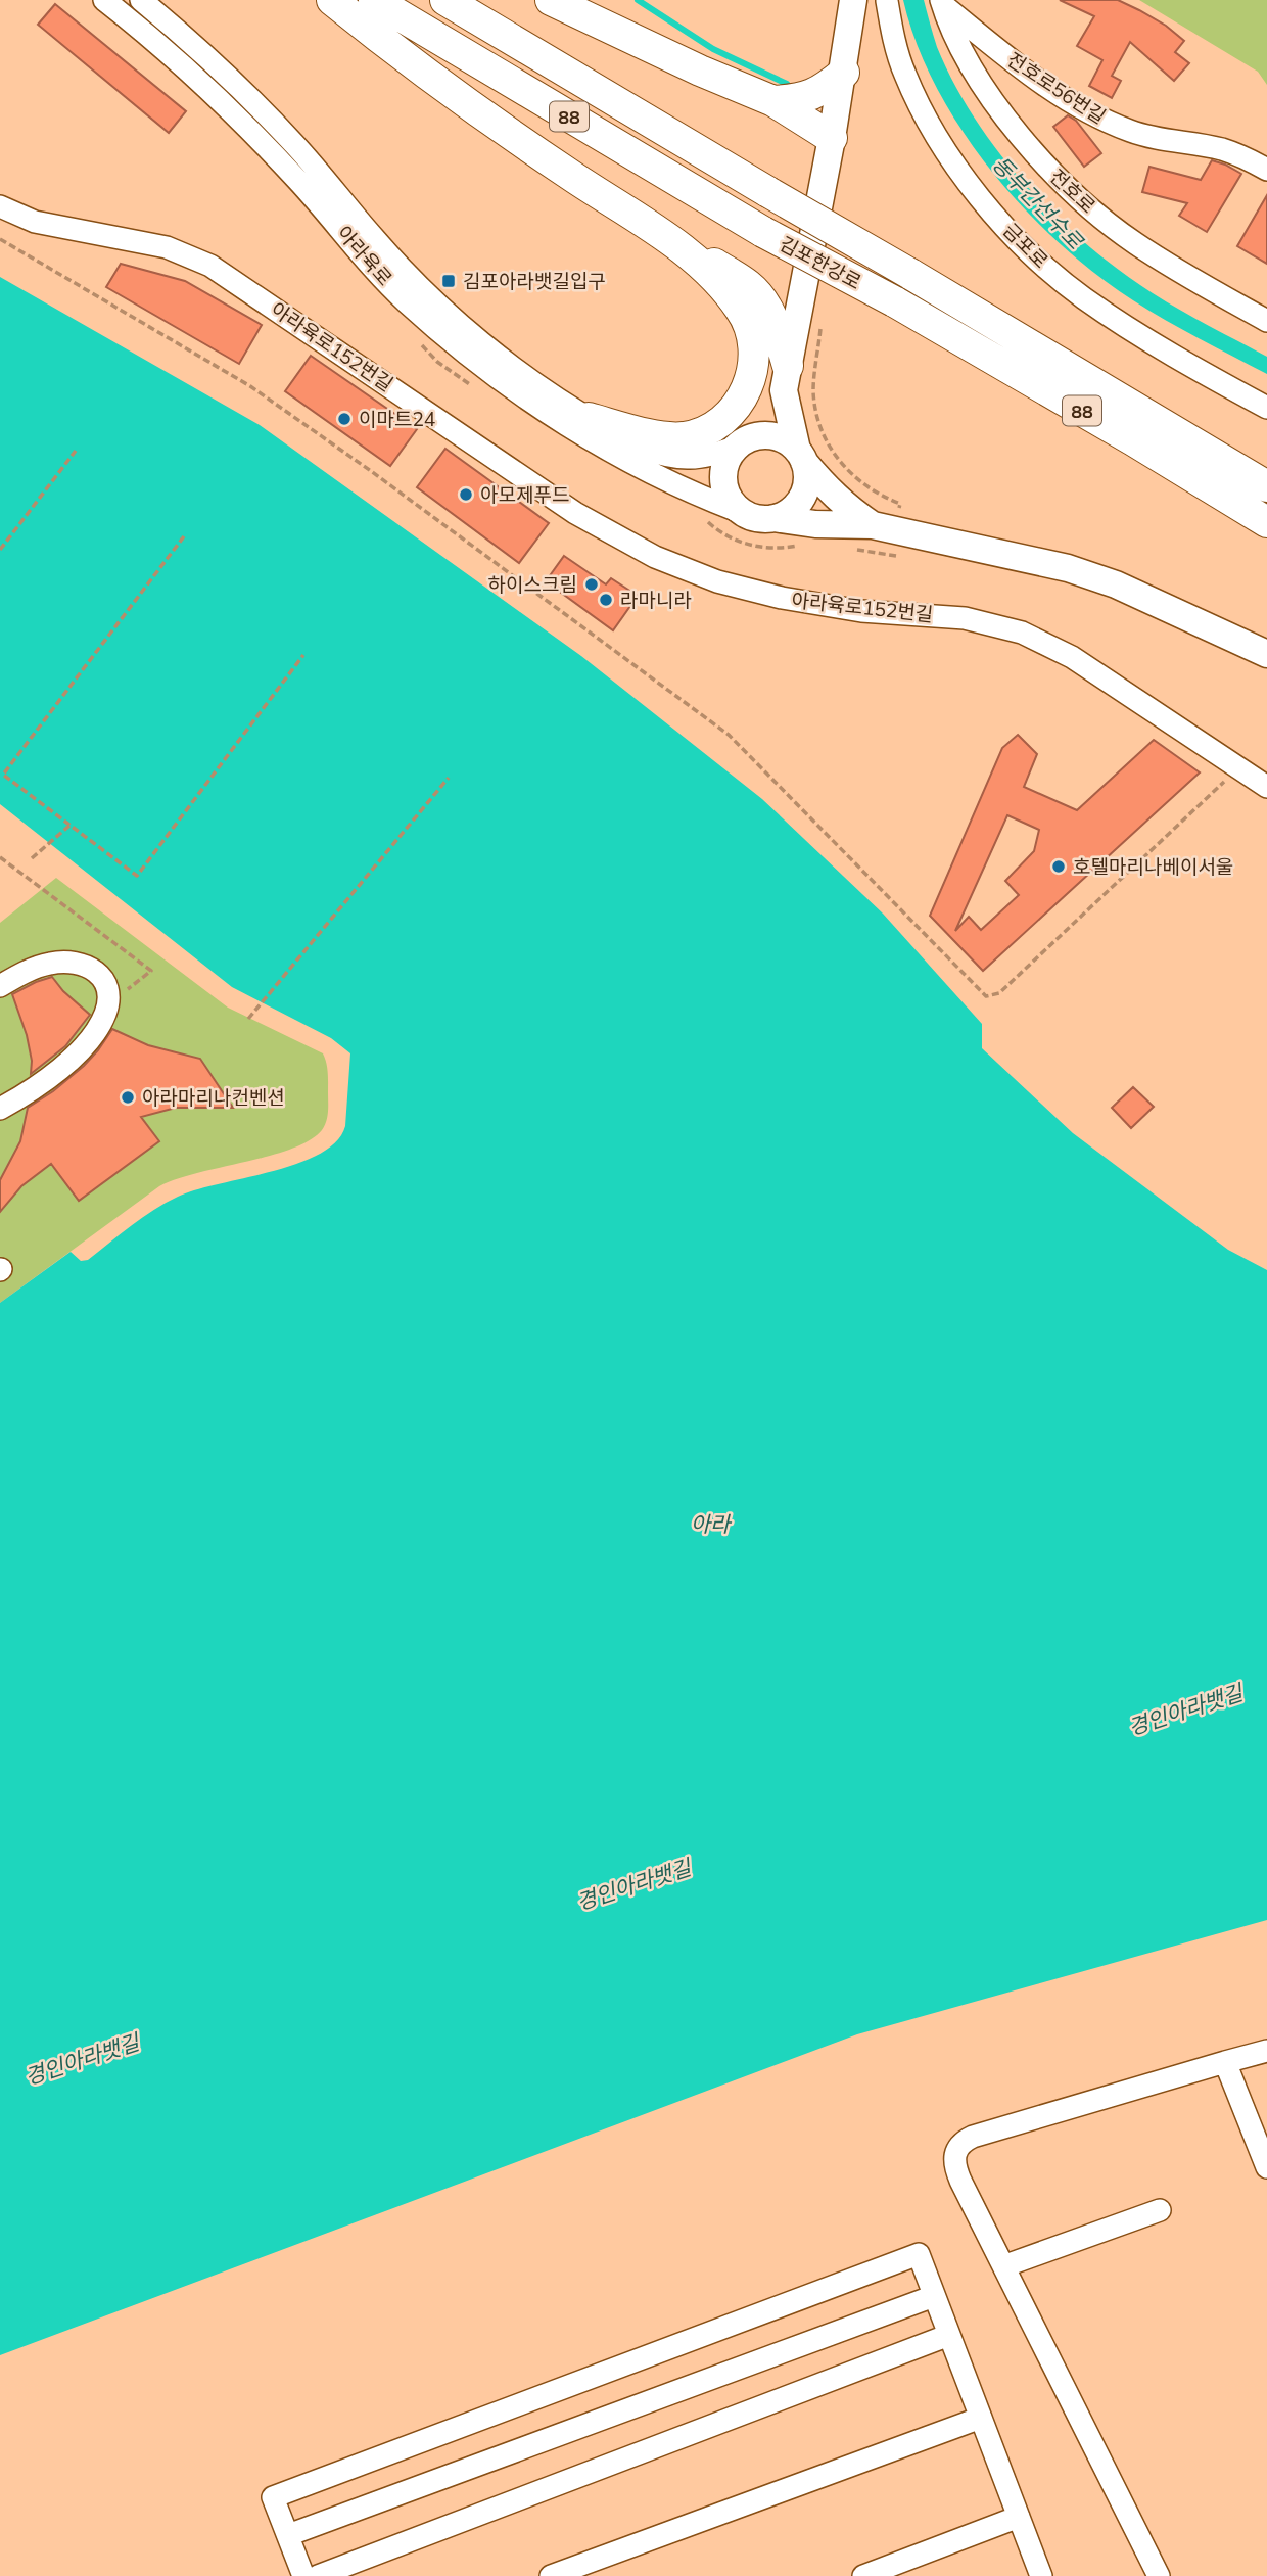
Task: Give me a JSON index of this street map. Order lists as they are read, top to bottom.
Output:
{
  "streets": {
    "highway": ["88", "김포한강로"],
    "street": [
      "전호로56번길",
      "전호로",
      "금포로",
      "아라육로",
      "아라육로152번길"
    ]
  },
  "crossings": [
    ["전호로56번길", "전호로"]
  ],
  "water": ["동부간선수로", "아라", "경인아라뱃길"],
  "places": {
    "transit": ["김포아라뱃길입구"],
    "other": [
      "이마트24",
      "아모제푸드",
      "하이스크림",
      "라마니라",
      "호텔마리나베이서울",
      "아라마리나컨벤션"
    ]
  }
}
